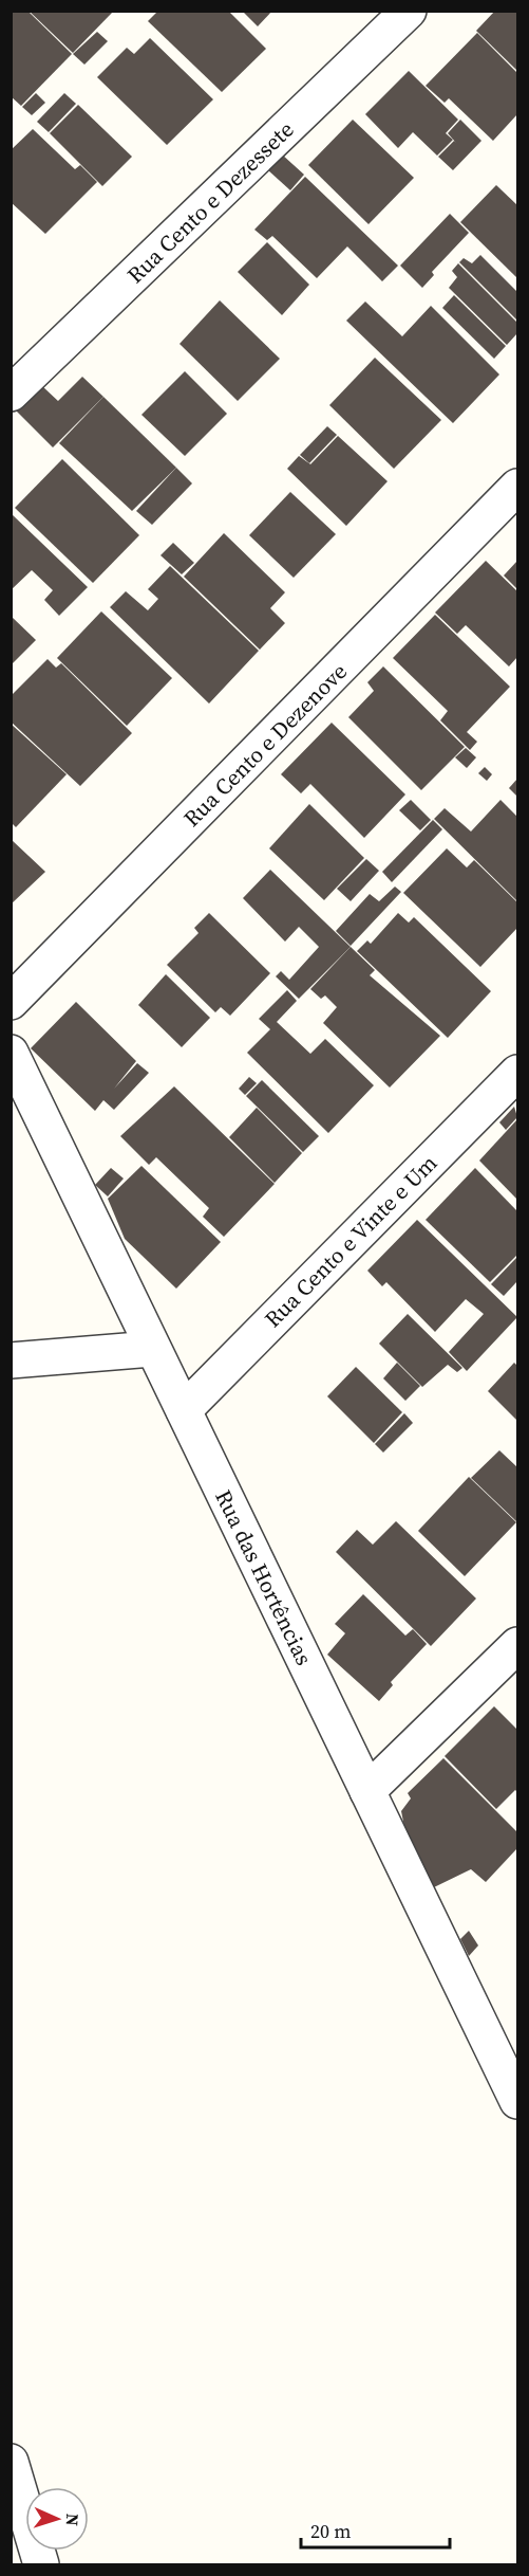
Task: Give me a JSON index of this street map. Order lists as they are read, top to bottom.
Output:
{
  "streets": {
    "street": [
      "Rua Cento e Dezessete",
      "Rua Cento e Dezenove",
      "Rua Cento e Vinte e Um",
      "Rua das Hortências"
    ]
  },
  "crossings": [
    ["Rua Cento e Vinte e Um", "Rua das Hortências"]
  ],
  "scale_bar": "20 m",
  "north": "right"
}
